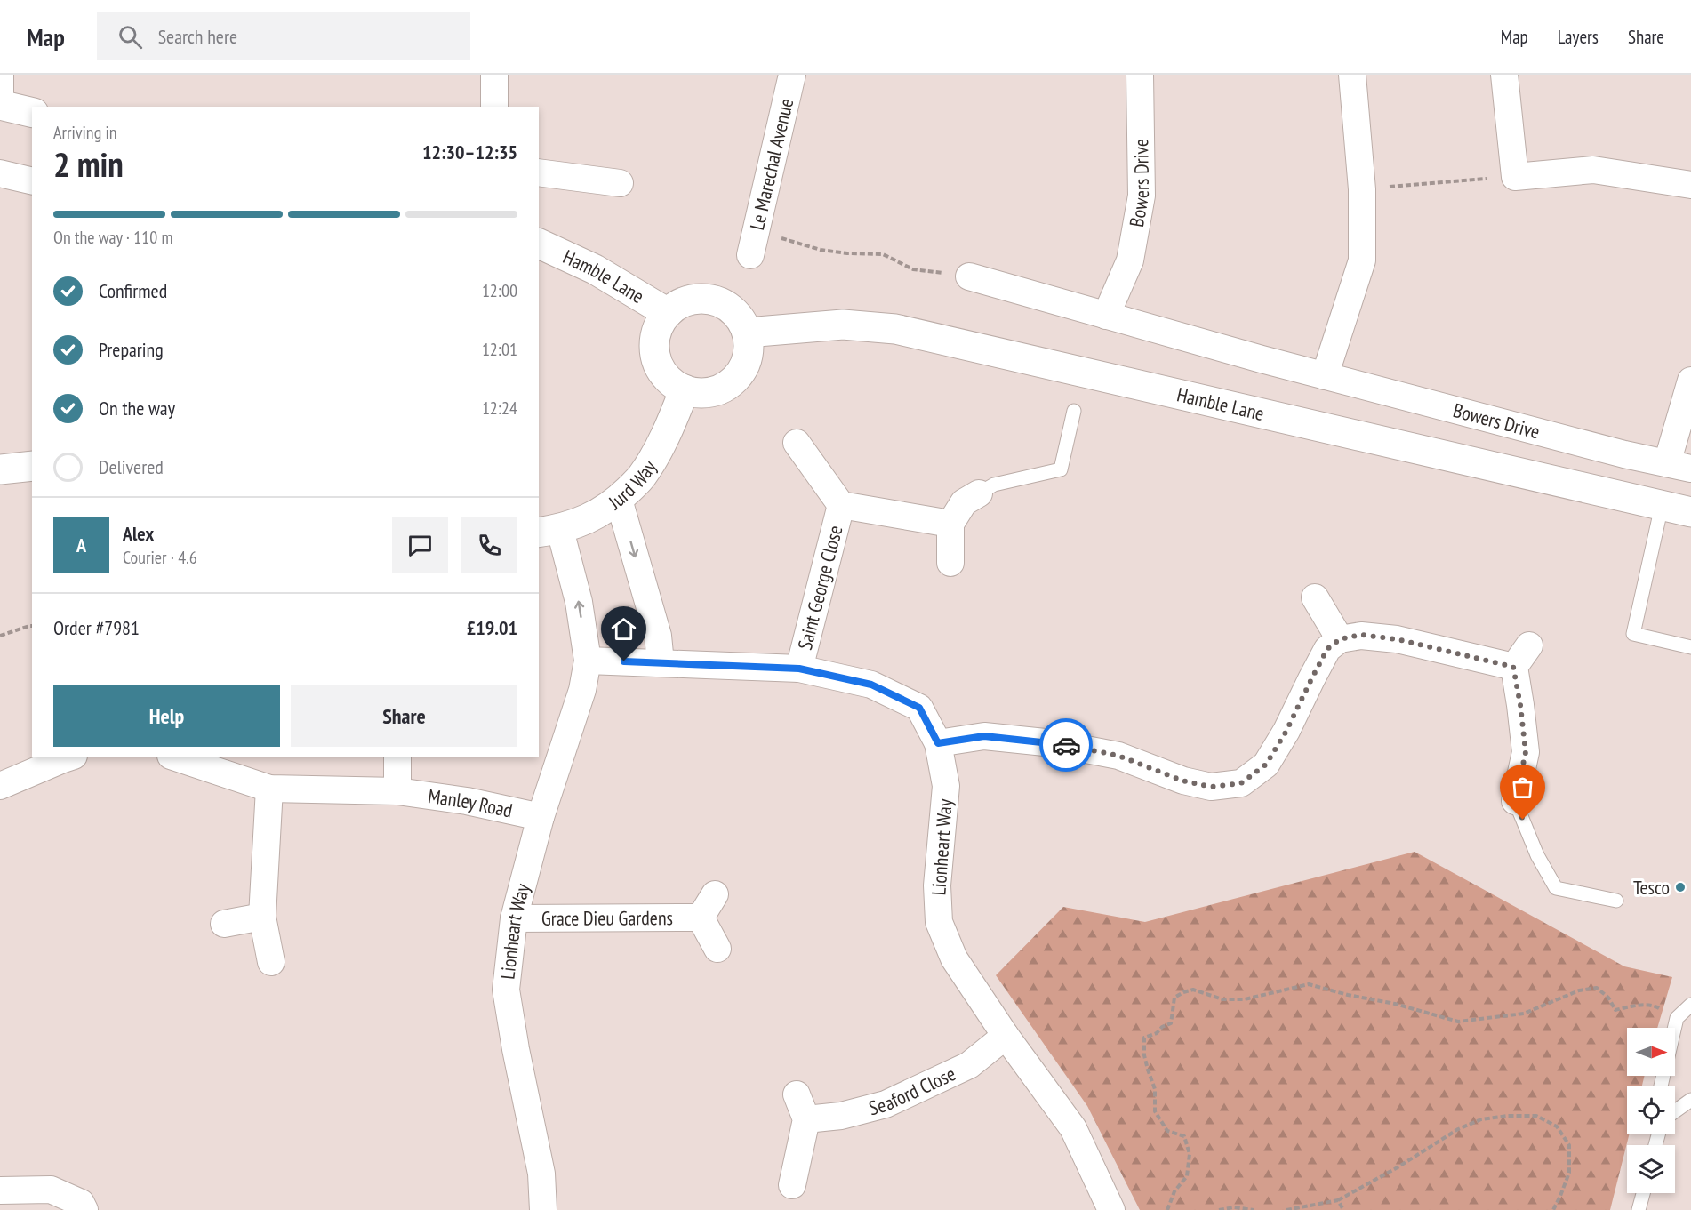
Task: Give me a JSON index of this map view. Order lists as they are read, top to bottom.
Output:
{
  "streets": {
    "main road": ["Hamble Lane", "Jurd Way"],
    "street": [
      "Le Marechal Avenue",
      "Bowers Drive",
      "Saint George Close",
      "Manley Road",
      "Lionheart Way",
      "Grace Dieu Gardens",
      "Seaford Close"
    ]
  },
  "crossings": [
    ["Hamble Lane", "Jurd Way"],
    ["Jurd Way", "Lionheart Way"],
    ["Saint George Close", "Lionheart Way"],
    ["Manley Road", "Lionheart Way"],
    ["Lionheart Way", "Grace Dieu Gardens"],
    ["Lionheart Way", "Seaford Close"]
  ],
  "places": ["Tesco"],
  "north": "right",
  "page": {
    "header": "Map",
    "search": "Search here",
    "nav": ["Map", "Layers", "Share"],
    "heading": ["2 min", "Arriving in", "12:30–12:35"],
    "panel": [
      "Alex",
      "Courier · 4.6",
      "Order #7981",
      "£19.01"
    ],
    "bar": "On the way · 110 m",
    "list": [
      ["Confirmed", "12:00"],
      ["Preparing", "12:01"],
      ["On the way", "12:24"],
      "Delivered"
    ],
    "round": "A",
    "buttons": ["Help", "Share"]
  }
}
